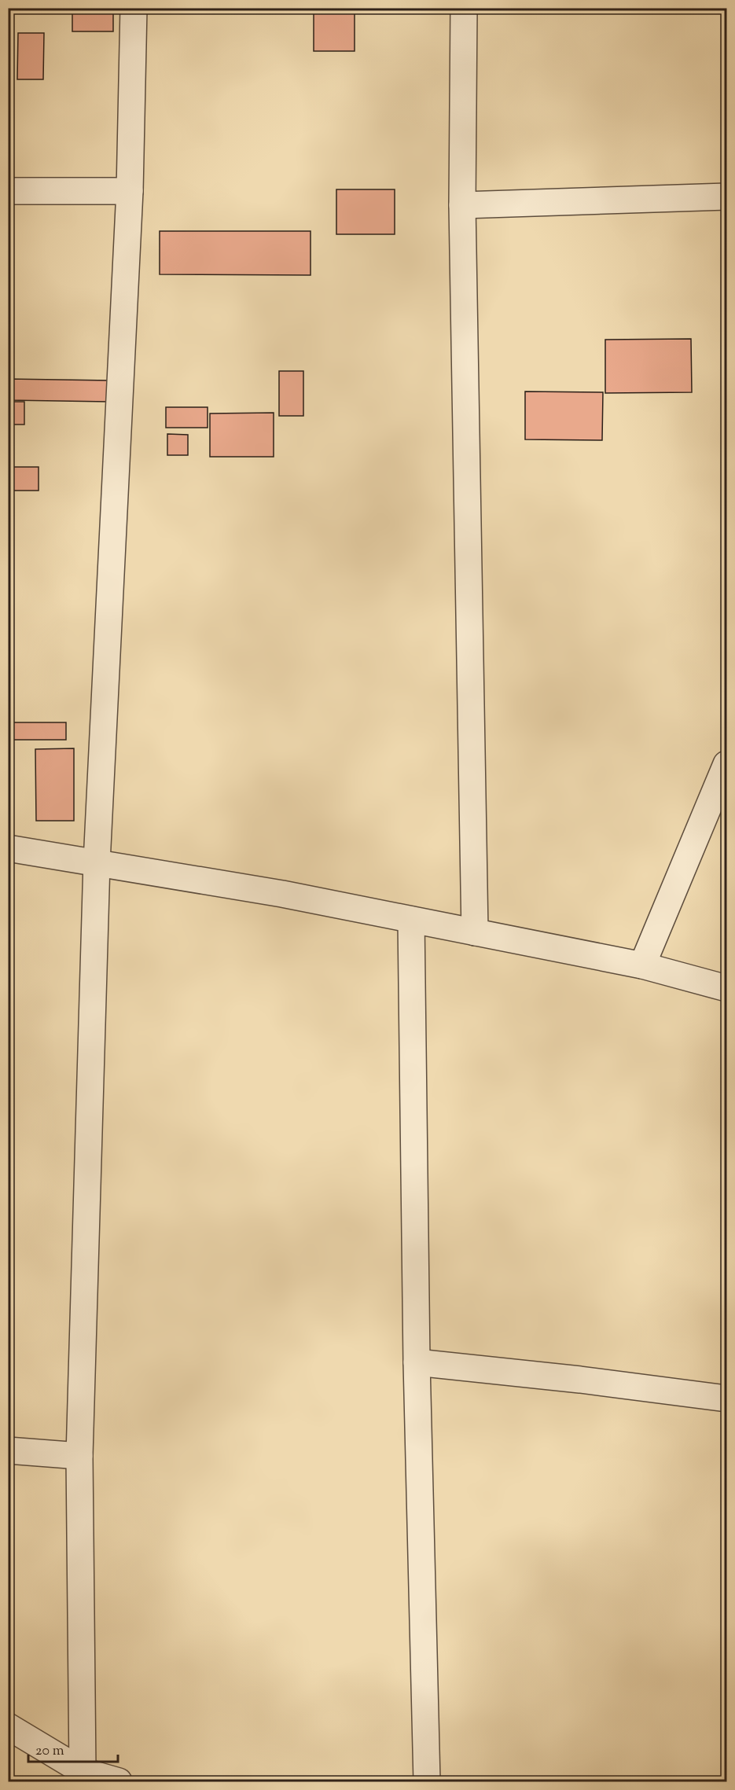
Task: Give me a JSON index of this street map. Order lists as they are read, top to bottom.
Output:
{
  "scale_bar": "20 m"
}
